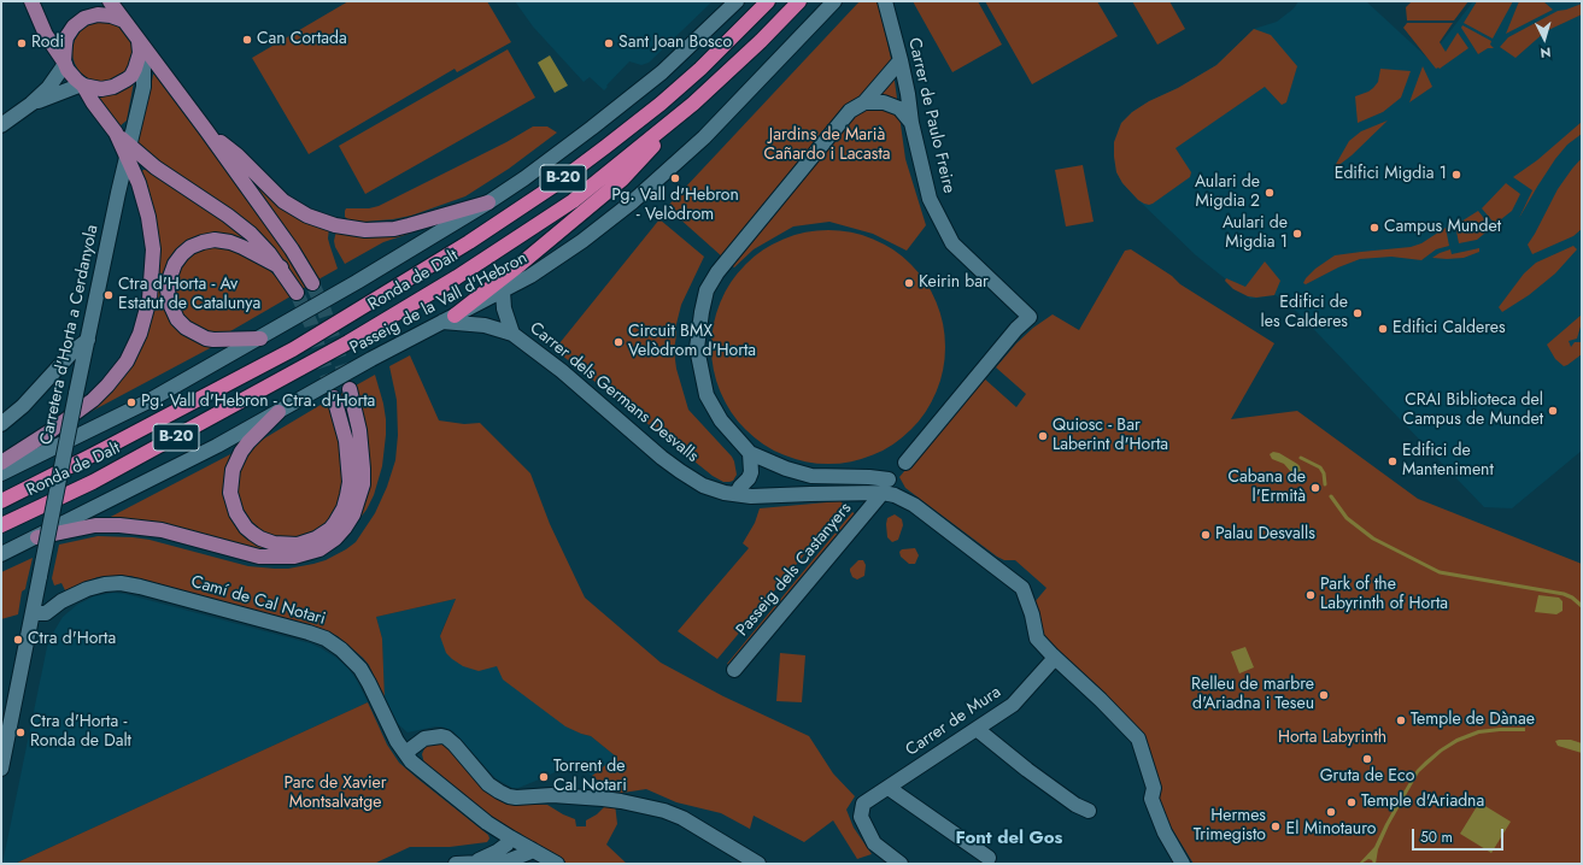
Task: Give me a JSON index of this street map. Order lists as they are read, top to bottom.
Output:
{
  "streets": {
    "highway": ["B-20", "Ronda de Dalt"],
    "street": [
      "Carrer de Paulo Freire",
      "Passeig de la Vall d'Hebron",
      "Carretera d'Horta a Cerdanyola",
      "Carrer dels Germans Desvalls",
      "Passeig dels Castanyers",
      "Camí de Cal Notari",
      "Carrer de Mura"
    ]
  },
  "crossings": [
    ["Carrer de Paulo Freire", "Passeig dels Castanyers"],
    ["Passeig de la Vall d'Hebron", "Carrer dels Germans Desvalls"],
    ["Carretera d'Horta a Cerdanyola", "Camí de Cal Notari"],
    ["Carrer dels Germans Desvalls", "Passeig dels Castanyers"],
    ["Carrer dels Germans Desvalls", "Carrer de Mura"]
  ],
  "districts": ["Font del Gos"],
  "parks": ["Jardins de Marià Cañardo i Lacasta", "Horta Labyrinth", "Parc de Xavier Montsalvatge"],
  "places": [
    "Can Cortada",
    "Rodi",
    "Sant Joan Bosco",
    "Edifici Migdia 1",
    "Pg. Vall d'Hebron - Velòdrom",
    "Aulari de Migdia 2",
    "Campus Mundet",
    "Aulari de Migdia 1",
    "Keirin bar",
    "Ctra d'Horta - Av Estatut de Catalunya",
    "Edifici de les Calderes",
    "Edifici Calderes",
    "Circuit BMX Velòdrom d'Horta",
    "Pg. Vall d'Hebron - Ctra. d'Horta",
    "CRAI Biblioteca del Campus de Mundet",
    "Quiosc - Bar Laberint d'Horta",
    "Edifici de Manteniment",
    "Cabana de l'Ermità",
    "Palau Desvalls",
    "Park of the Labyrinth of Horta",
    "Ctra d'Horta",
    "Relleu de marbre d'Ariadna i Teseu",
    "Temple de Dànae",
    "Ctra d'Horta - Ronda de Dalt",
    "Gruta de Eco",
    "Torrent de Cal Notari",
    "Temple d'Ariadna",
    "El Minotauro",
    "Hermes Trimegisto"
  ],
  "scale_bar": "50 m",
  "north": "bottom"
}
